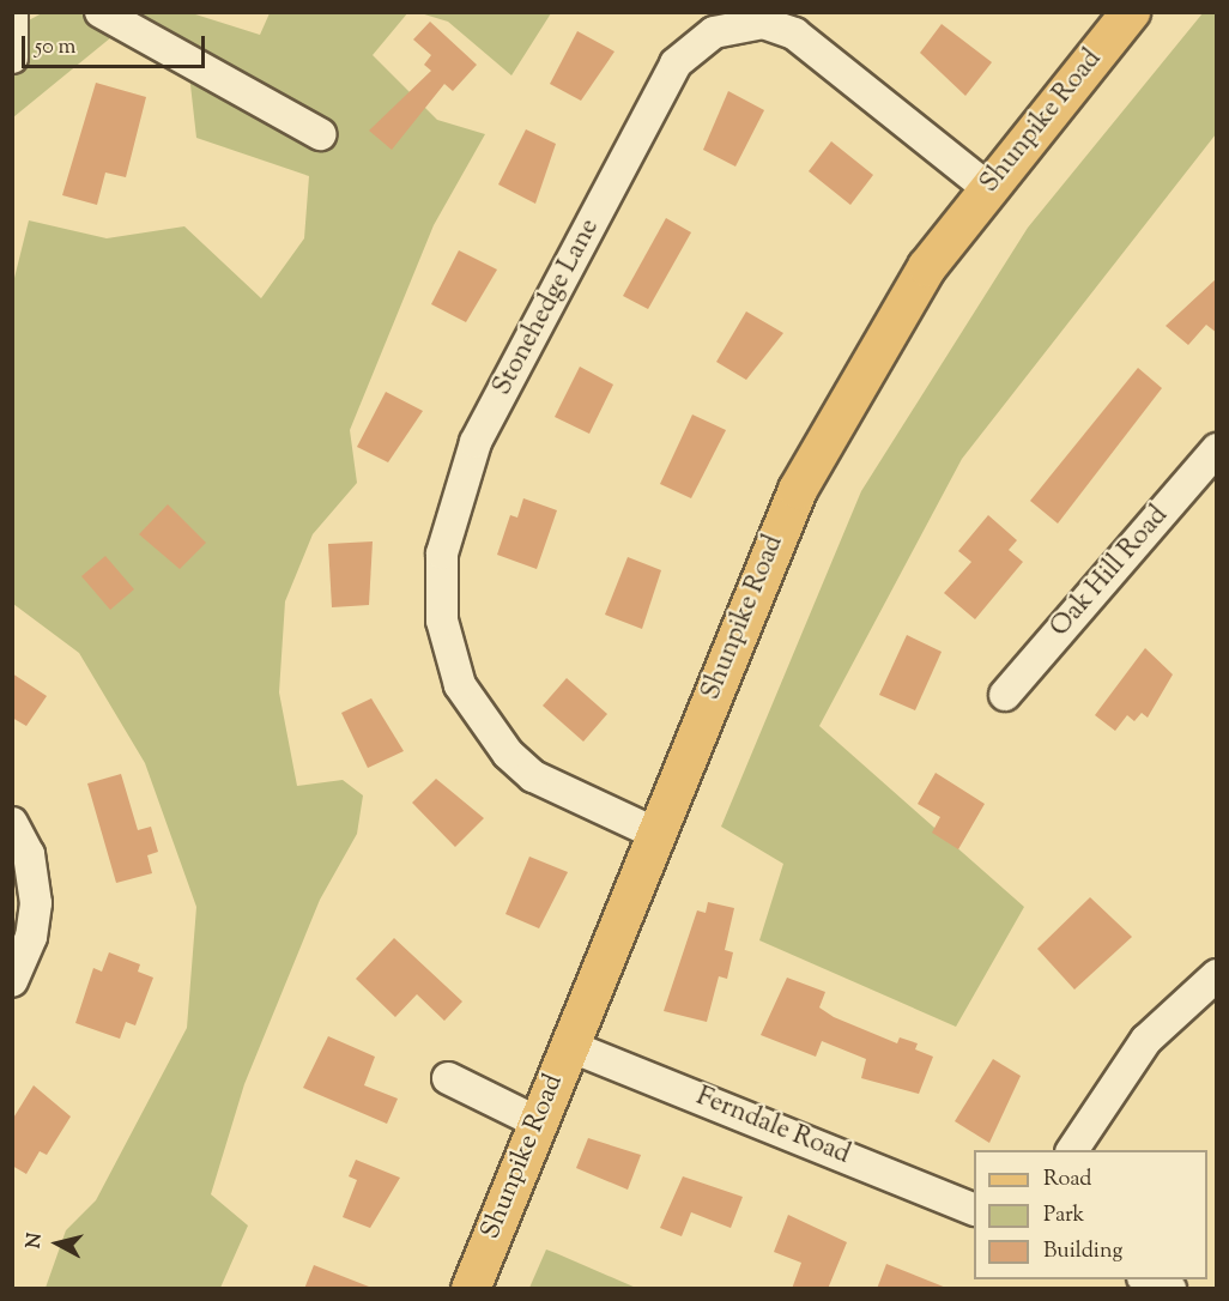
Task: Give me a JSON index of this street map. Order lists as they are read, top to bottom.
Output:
{
  "streets": {
    "main road": ["Shunpike Road"],
    "street": ["Stonehedge Lane", "Oak Hill Road", "Ferndale Road"]
  },
  "crossings": [
    ["Shunpike Road", "Stonehedge Lane"],
    ["Shunpike Road", "Ferndale Road"]
  ],
  "legend": ["Road", "Park", "Building"],
  "scale_bar": "50 m",
  "north": "left"
}
